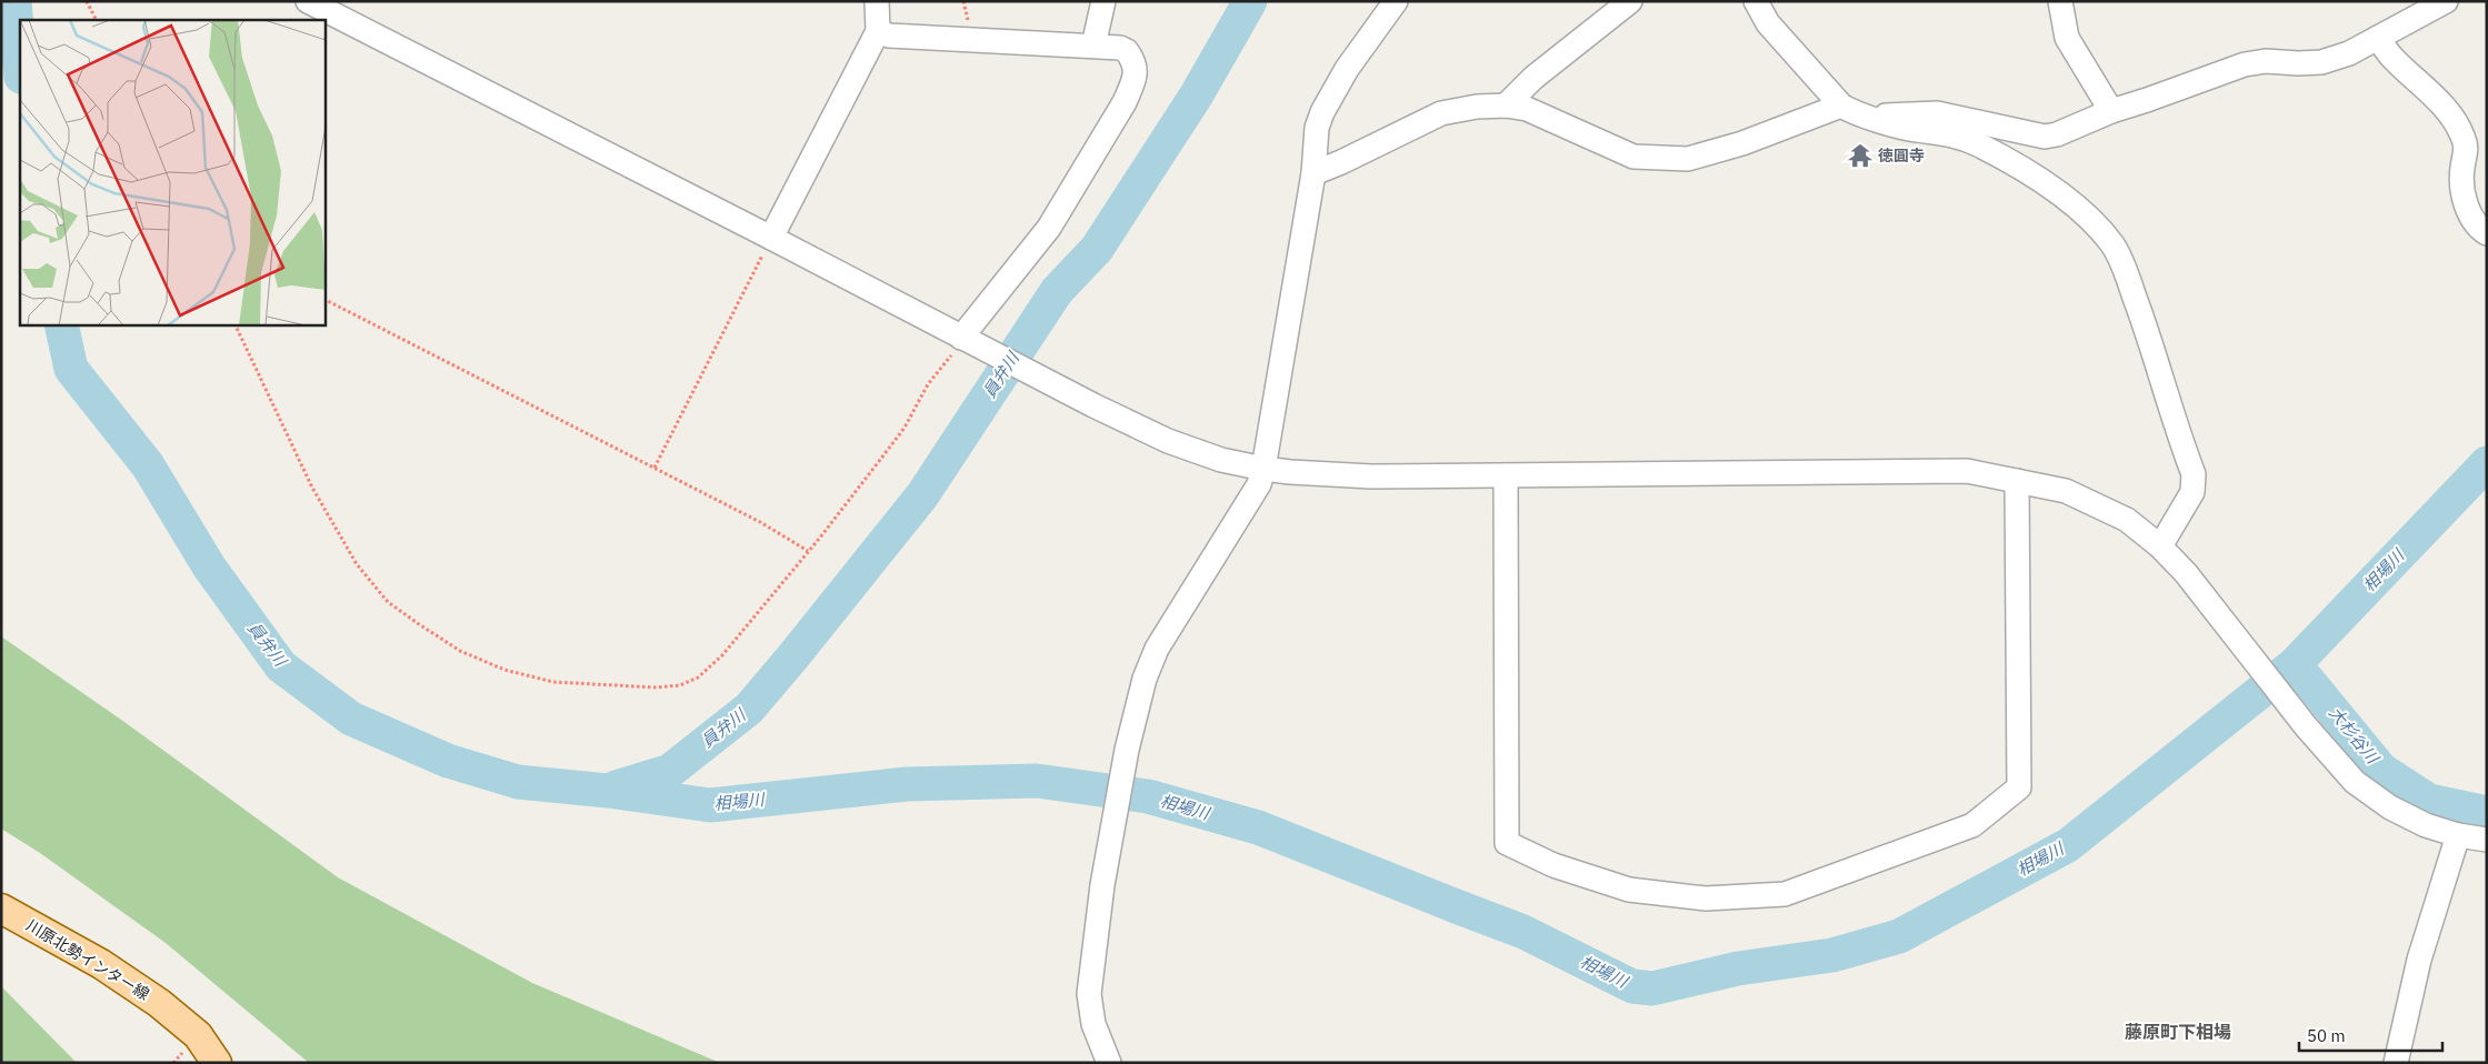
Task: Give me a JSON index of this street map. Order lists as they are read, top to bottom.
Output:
{
  "streets": {
    "main road": ["川原北勢インター線"]
  },
  "districts": ["藤原町下相場"],
  "water": ["員弁川", "相場川", "大杉谷川"],
  "places": {
    "temple": ["徳圓寺"]
  },
  "scale_bar": "50 m"
}
